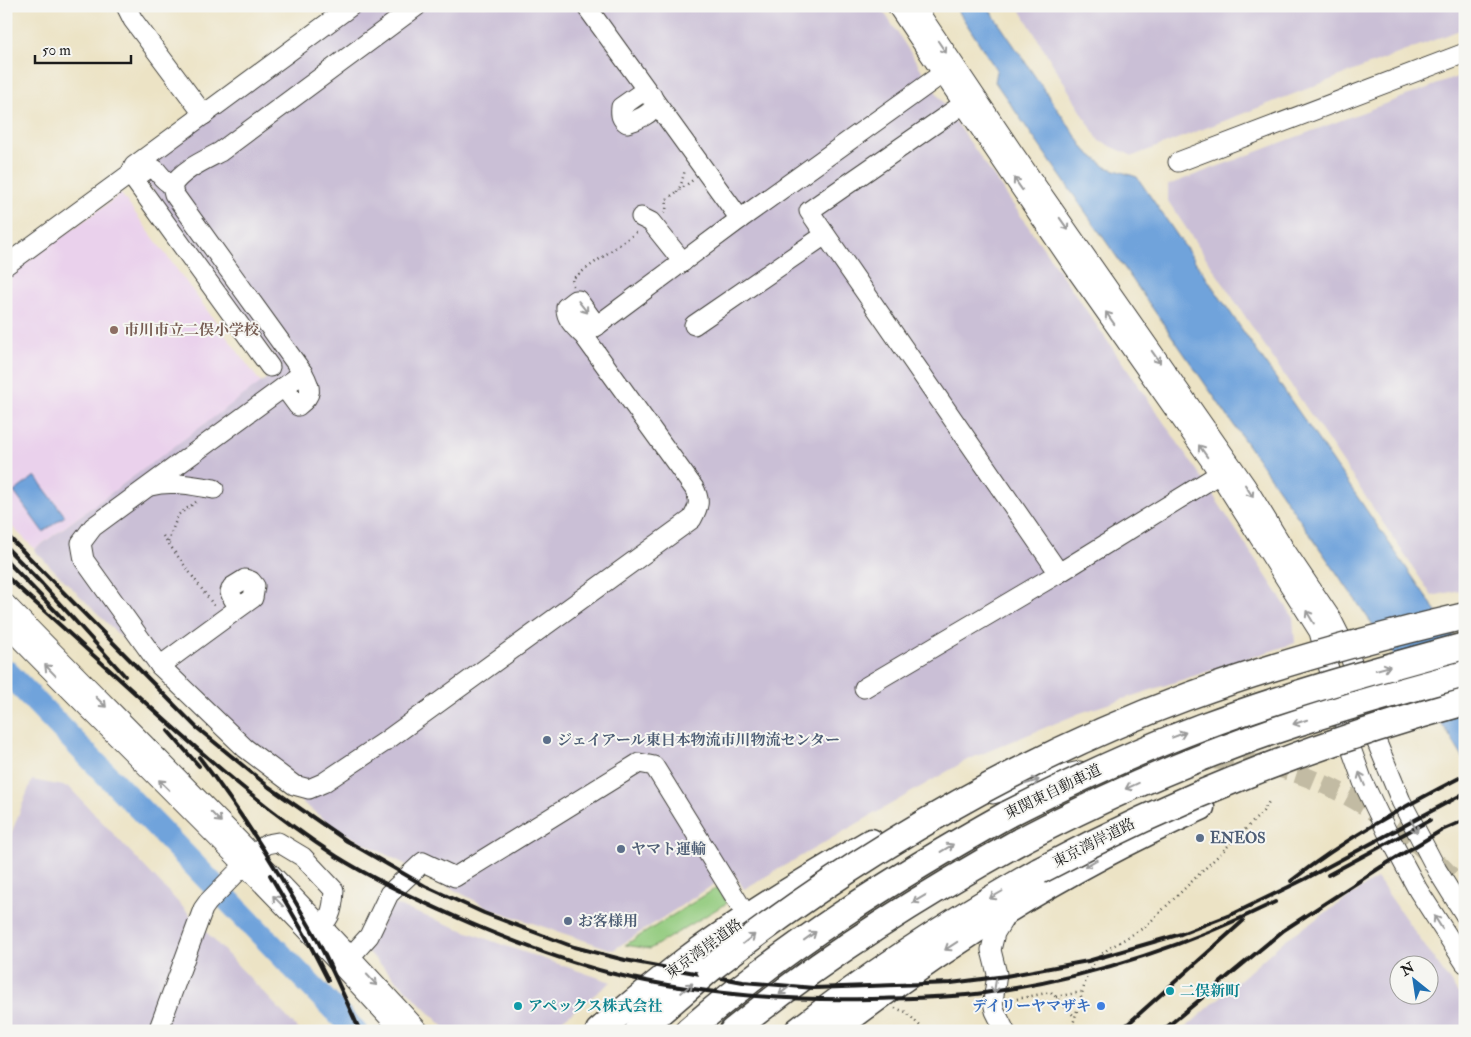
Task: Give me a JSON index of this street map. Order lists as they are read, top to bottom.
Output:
{
  "streets": {
    "highway": ["東関東自動車道", "東京湾岸道路"]
  },
  "places": [
    "市川市立二俣小学校",
    "ジェイアール東日本物流市川物流センター",
    "ENEOS",
    "ヤマト運輸",
    "お客様用",
    "二俣新町",
    "アペックス株式会社",
    "デイリーヤマザキ"
  ],
  "scale_bar": "50 m",
  "north": "top left"
}
